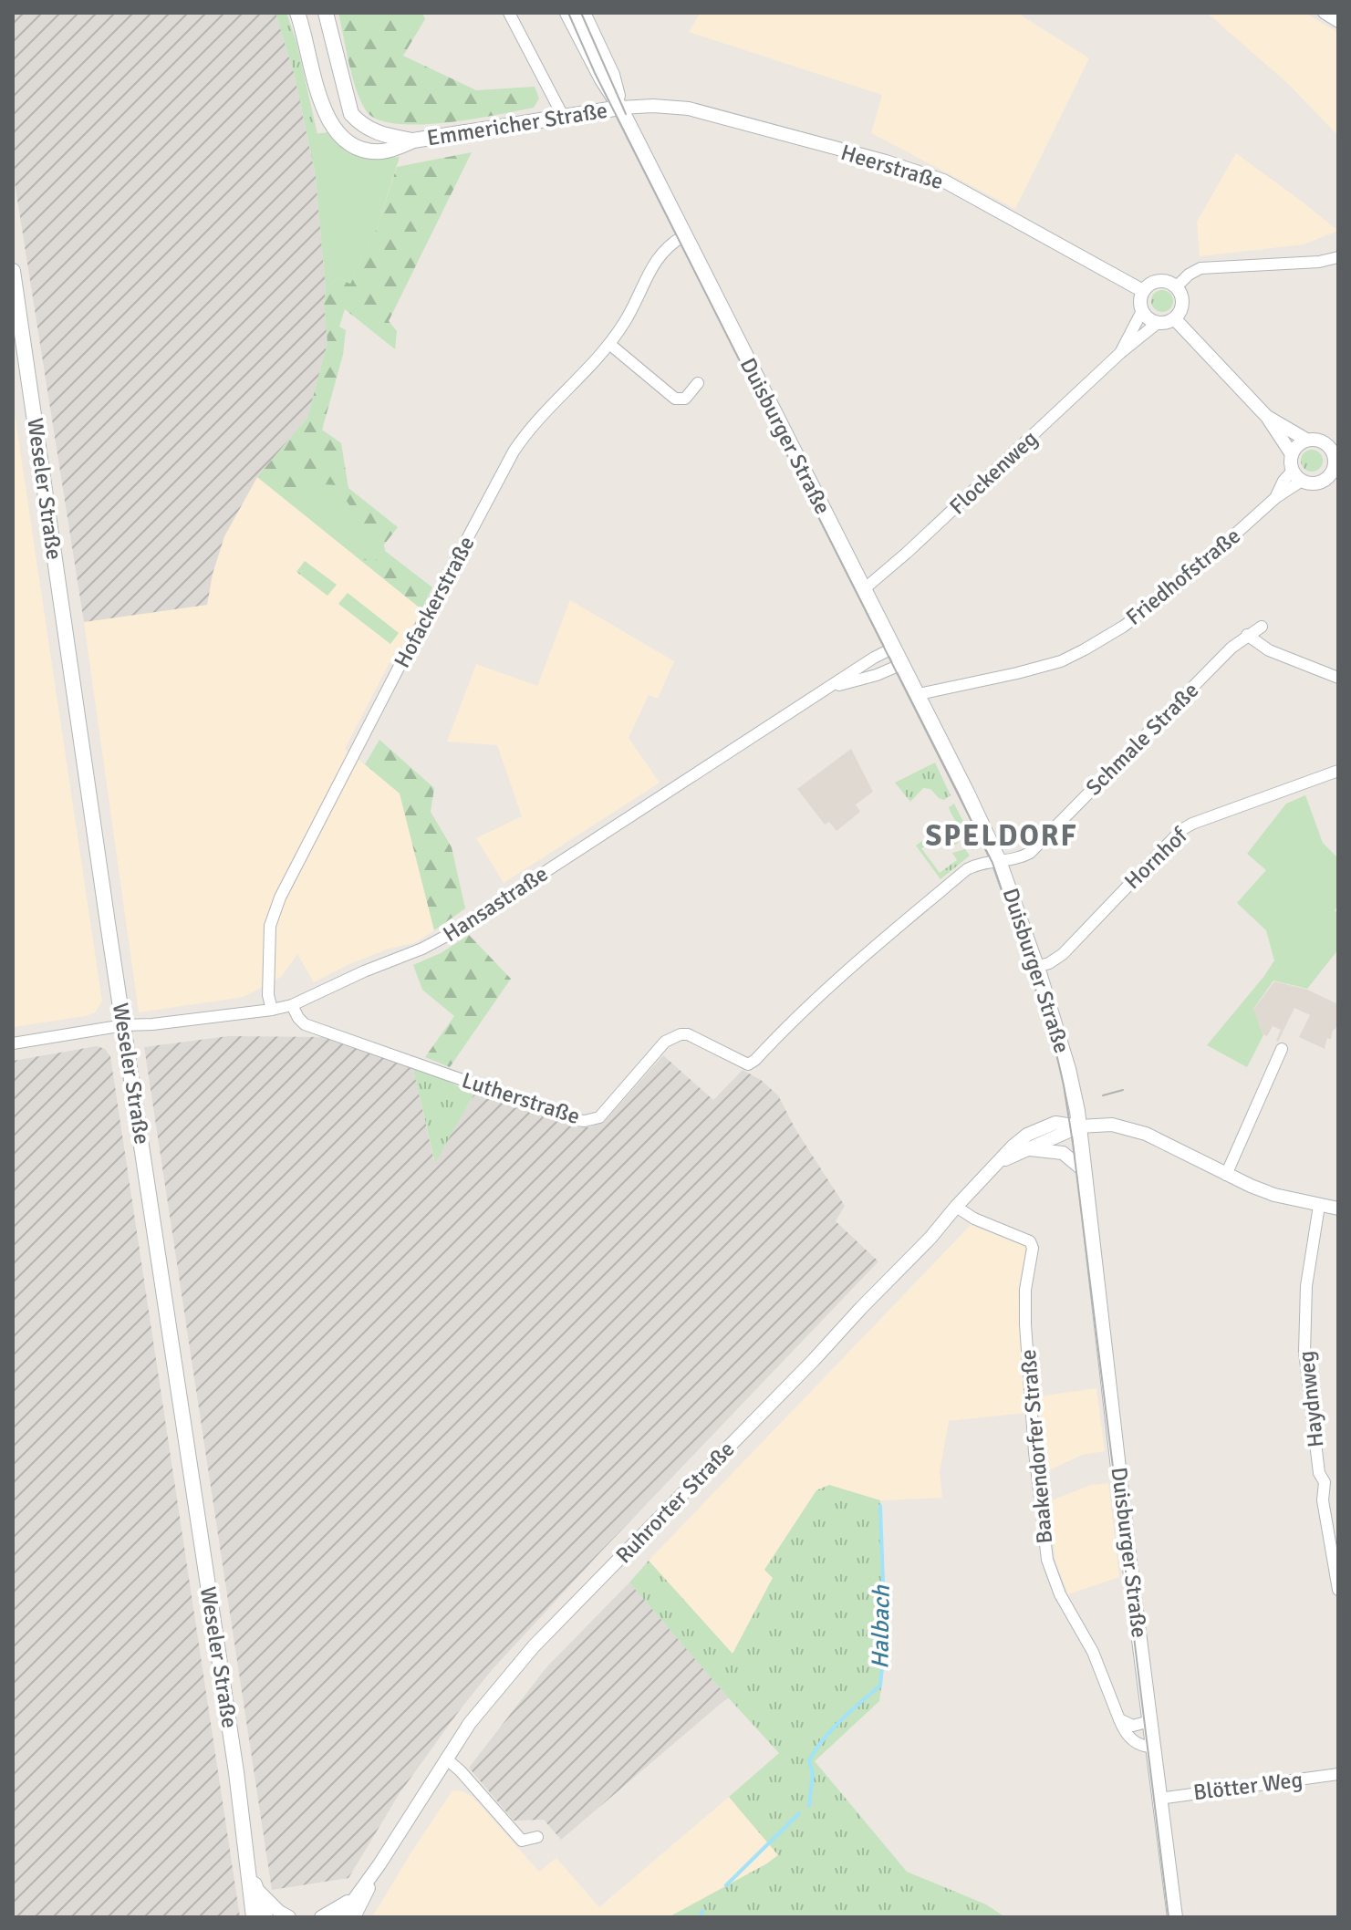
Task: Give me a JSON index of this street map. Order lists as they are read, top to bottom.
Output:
{
  "streets": {
    "main road": ["Emmericher Straße", "Duisburger Straße", "Weseler Straße"],
    "street": [
      "Heerstraße",
      "Flockenweg",
      "Friedhofstraße",
      "Hofackerstraße",
      "Schmale Straße",
      "Hornhof",
      "Hansastraße",
      "Lutherstraße",
      "Haydnweg",
      "Baakendorfer Straße",
      "Ruhrorter Straße",
      "Blötter Weg"
    ]
  },
  "crossings": [
    ["Emmericher Straße", "Heerstraße"],
    ["Emmericher Straße", "Duisburger Straße"],
    ["Heerstraße", "Duisburger Straße"],
    ["Heerstraße", "Flockenweg"],
    ["Duisburger Straße", "Flockenweg"],
    ["Duisburger Straße", "Friedhofstraße"],
    ["Duisburger Straße", "Hofackerstraße"],
    ["Duisburger Straße", "Schmale Straße"],
    ["Duisburger Straße", "Hornhof"],
    ["Duisburger Straße", "Hansastraße"],
    ["Duisburger Straße", "Lutherstraße"],
    ["Duisburger Straße", "Baakendorfer Straße"],
    ["Duisburger Straße", "Ruhrorter Straße"],
    ["Duisburger Straße", "Blötter Weg"],
    ["Weseler Straße", "Hansastraße"],
    ["Hofackerstraße", "Hansastraße"],
    ["Schmale Straße", "Lutherstraße"],
    ["Hansastraße", "Lutherstraße"],
    ["Baakendorfer Straße", "Ruhrorter Straße"]
  ],
  "districts": ["SPELDORF"],
  "water": ["Halbach"]
}
